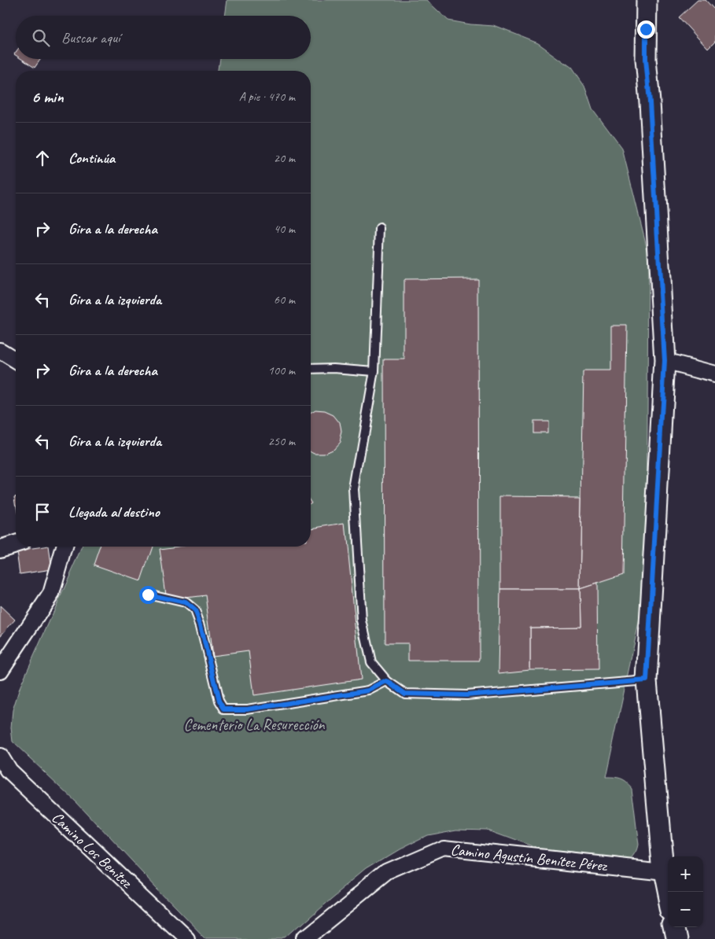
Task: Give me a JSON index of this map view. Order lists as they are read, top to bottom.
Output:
{
  "streets": {
    "street": ["Camino Los Benítez", "Camino Agustín Benítez Pérez"]
  },
  "parks": ["Cementerio La Resurección"],
  "page": {
    "search": "Buscar aquí",
    "heading": ["6 min", "A pie · 470 m"],
    "list": [
      ["Continúa", "20 m"],
      ["Gira a la derecha", "40 m"],
      ["Gira a la izquierda", "60 m"],
      ["Gira a la derecha", "100 m"],
      ["Gira a la izquierda", "250 m"],
      "Llegada al destino"
    ],
    "map_buttons": ["+", "−"]
  }
}
